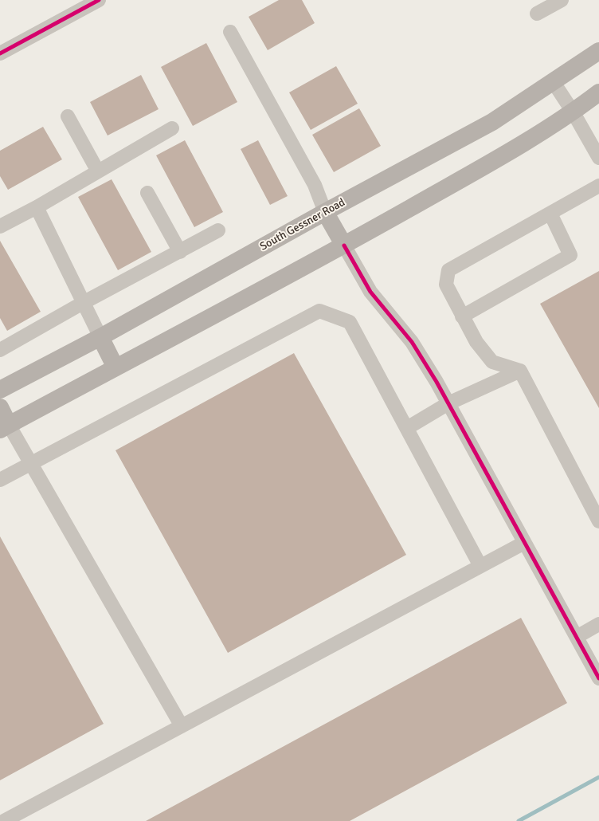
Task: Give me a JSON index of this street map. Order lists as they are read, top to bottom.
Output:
{
  "streets": {
    "main road": ["South Gessner Road"]
  }
}
